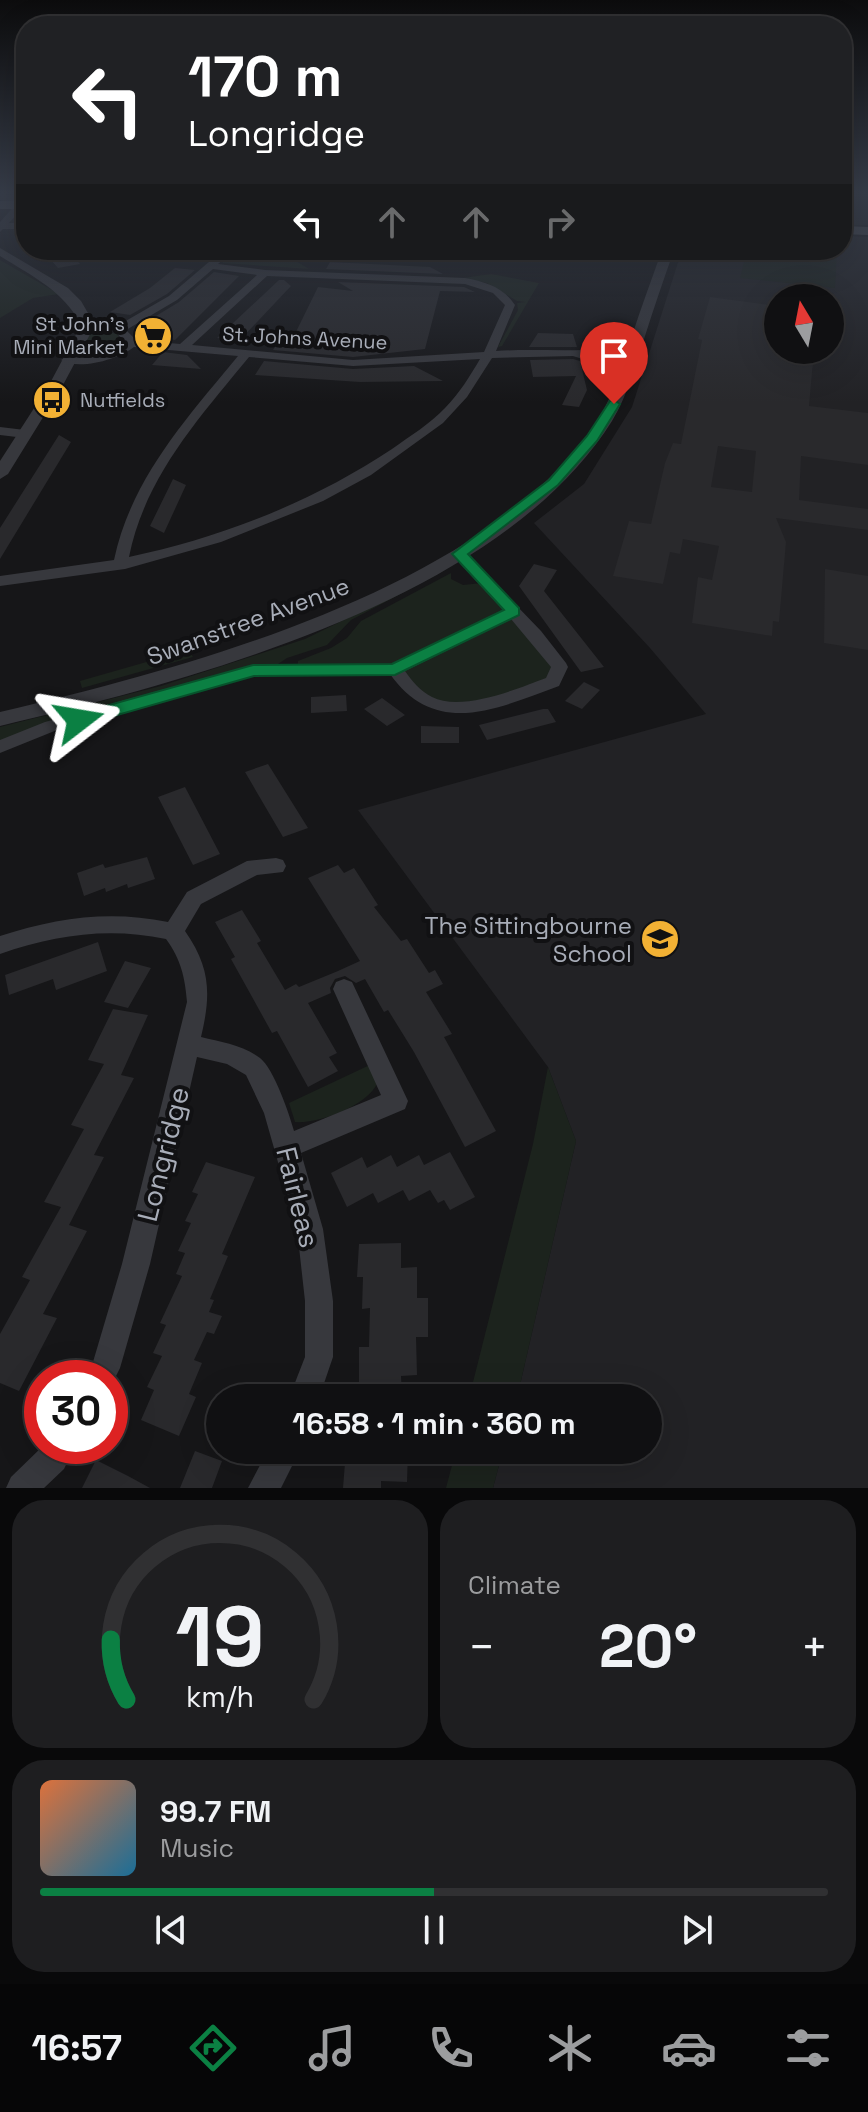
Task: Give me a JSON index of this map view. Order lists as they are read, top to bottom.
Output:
{
  "streets": {
    "street": [
      "St. Johns Avenue",
      "Swanstree Avenue",
      "Longridge",
      "Fairleas"
    ]
  },
  "crossings": [
    ["St. Johns Avenue", "Swanstree Avenue"],
    ["Longridge", "Fairleas"]
  ],
  "places": {
    "supermarket": ["St John's Mini Market"],
    "bus stop": ["Nutfields"],
    "school or university": ["The Sittingbourne School"]
  },
  "north": "top",
  "page": {
    "turn": ["170 m", "Longridge"],
    "limit": "30",
    "trip": "16:58 · 1 min · 360 m",
    "tile": "Climate",
    "heat": ["−", "20°", "+"],
    "song": ["99.7 FM", "Music"],
    "tabs": "16:57",
    "gauge": ["19", "km/h"]
  }
}
